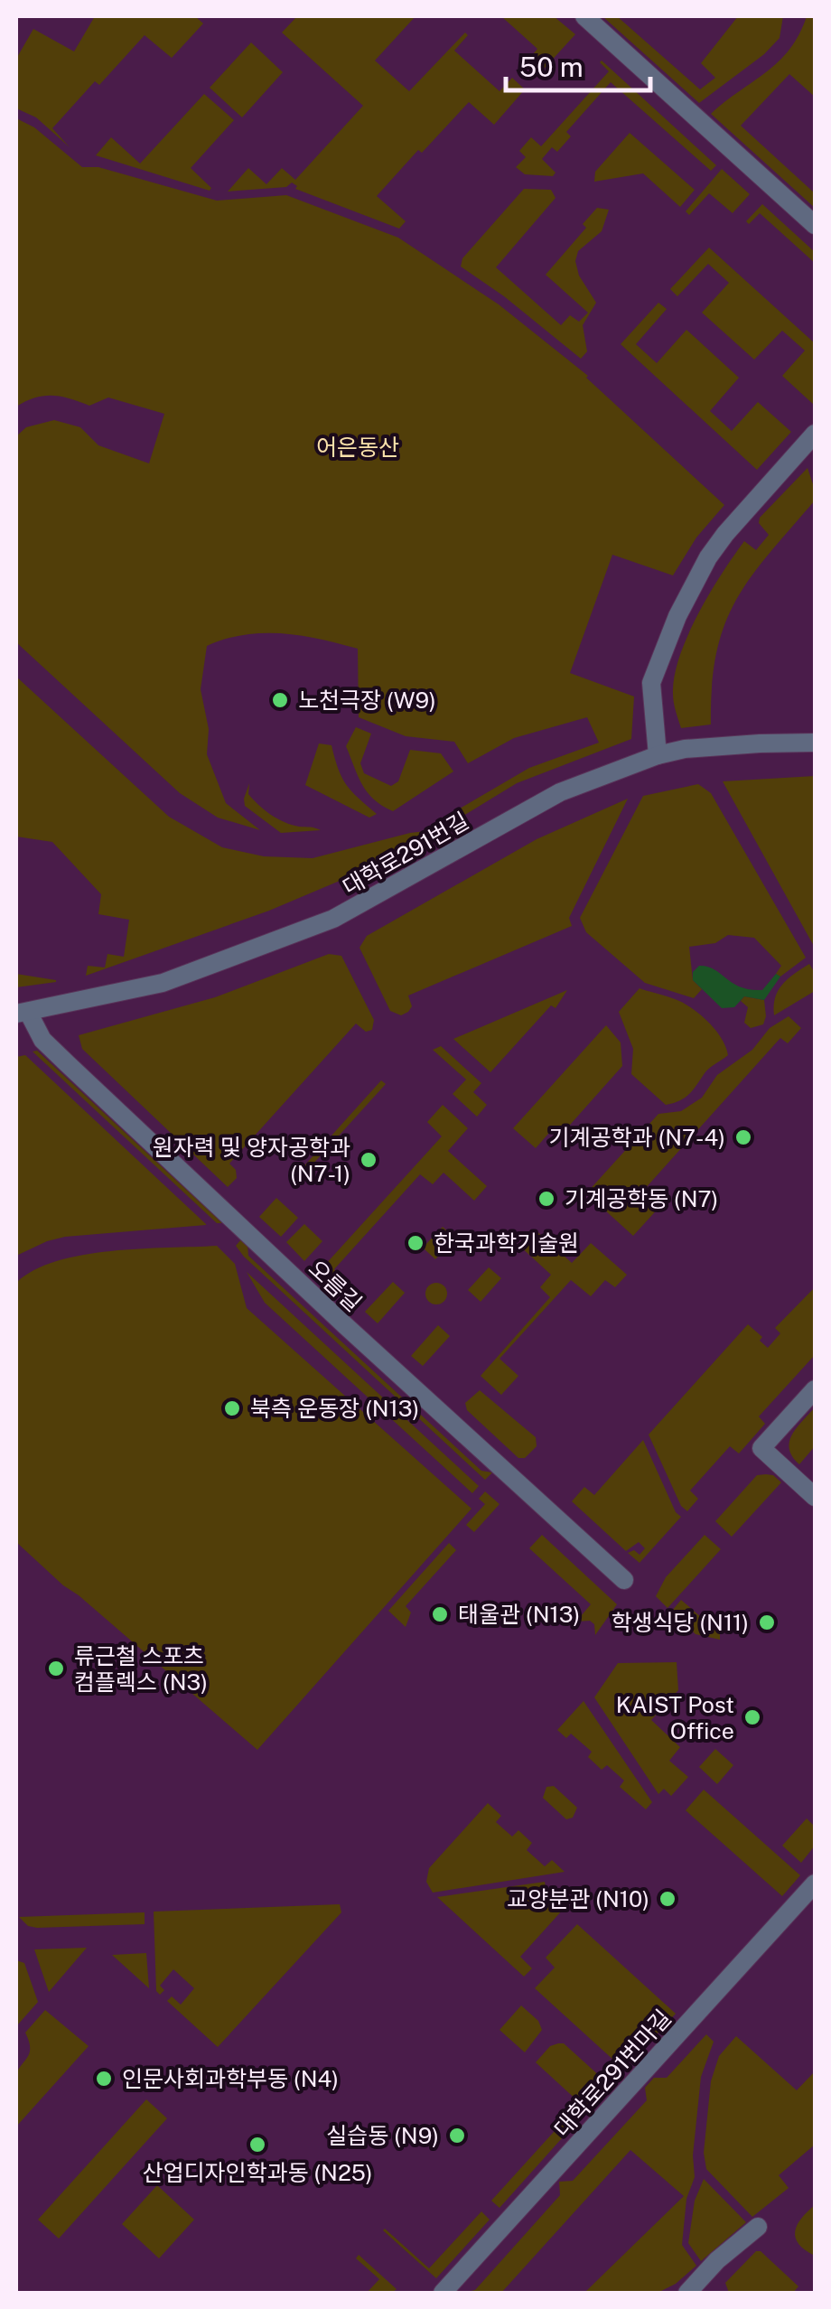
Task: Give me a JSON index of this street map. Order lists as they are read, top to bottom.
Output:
{
  "streets": {
    "street": ["대학로291번길", "오름길", "대학로291번마길"]
  },
  "crossings": [
    ["대학로291번길", "오름길"]
  ],
  "parks": ["어은동산"],
  "places": [
    "노천극장 (W9)",
    "기계공학과 (N7-4)",
    "원자력 및 양자공학과 (N7-1)",
    "기계공학동 (N7)",
    "한국과학기술원",
    "북측 운동장 (N13)",
    "태울관 (N13)",
    "학생식당 (N11)",
    "류근철 스포츠 컴플렉스 (N3)",
    "KAIST Post Office",
    "교양분관 (N10)",
    "인문사회과학부동 (N4)",
    "실습동 (N9)",
    "산업디자인학과동 (N25)"
  ],
  "scale_bar": "50 m"
}
